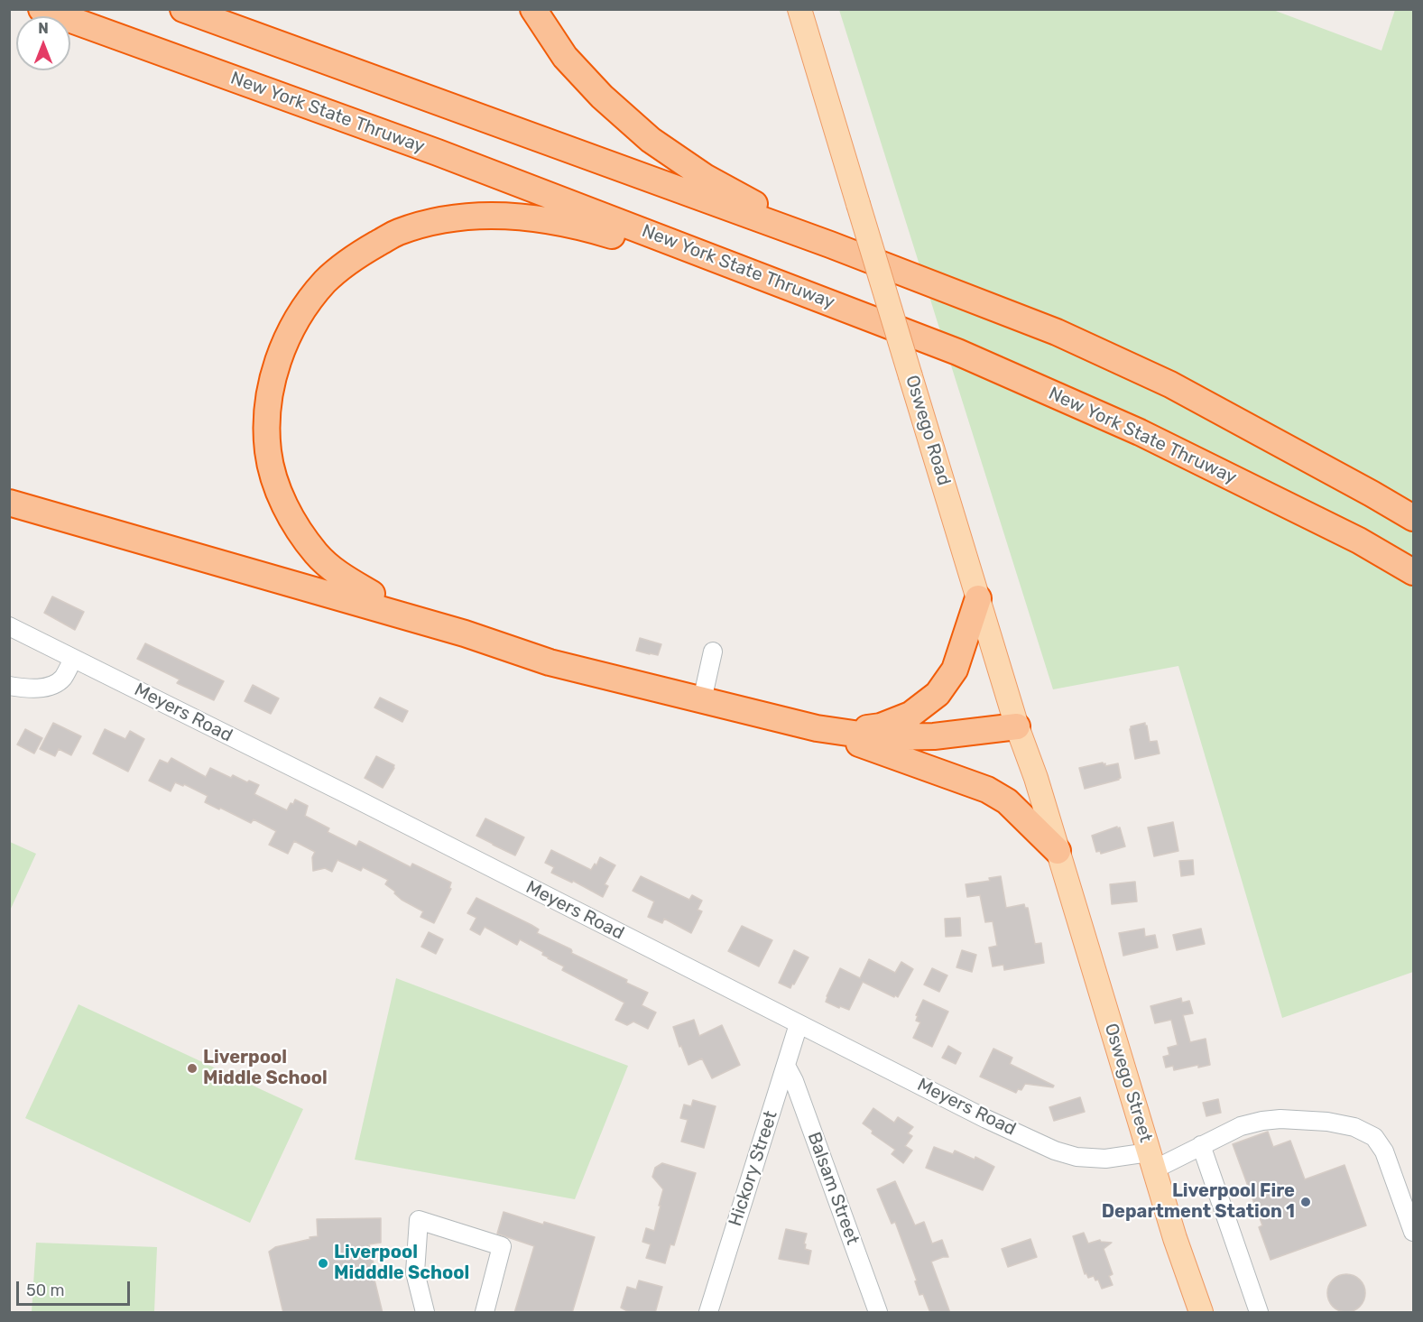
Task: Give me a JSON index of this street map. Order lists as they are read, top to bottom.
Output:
{
  "streets": {
    "highway": ["New York State Thruway"],
    "main road": ["Oswego Road", "Oswego Street"],
    "street": ["Meyers Road", "Hickory Street", "Balsam Street"]
  },
  "crossings": [
    ["Oswego Road", "Oswego Street"],
    ["Meyers Road", "Oswego Street"],
    ["Meyers Road", "Hickory Street"],
    ["Hickory Street", "Balsam Street"]
  ],
  "places": ["Liverpool Middle School", "Liverpool Fire Department Station 1", "Liverpool Midddle School"],
  "scale_bar": "50 m",
  "north": "top"
}
